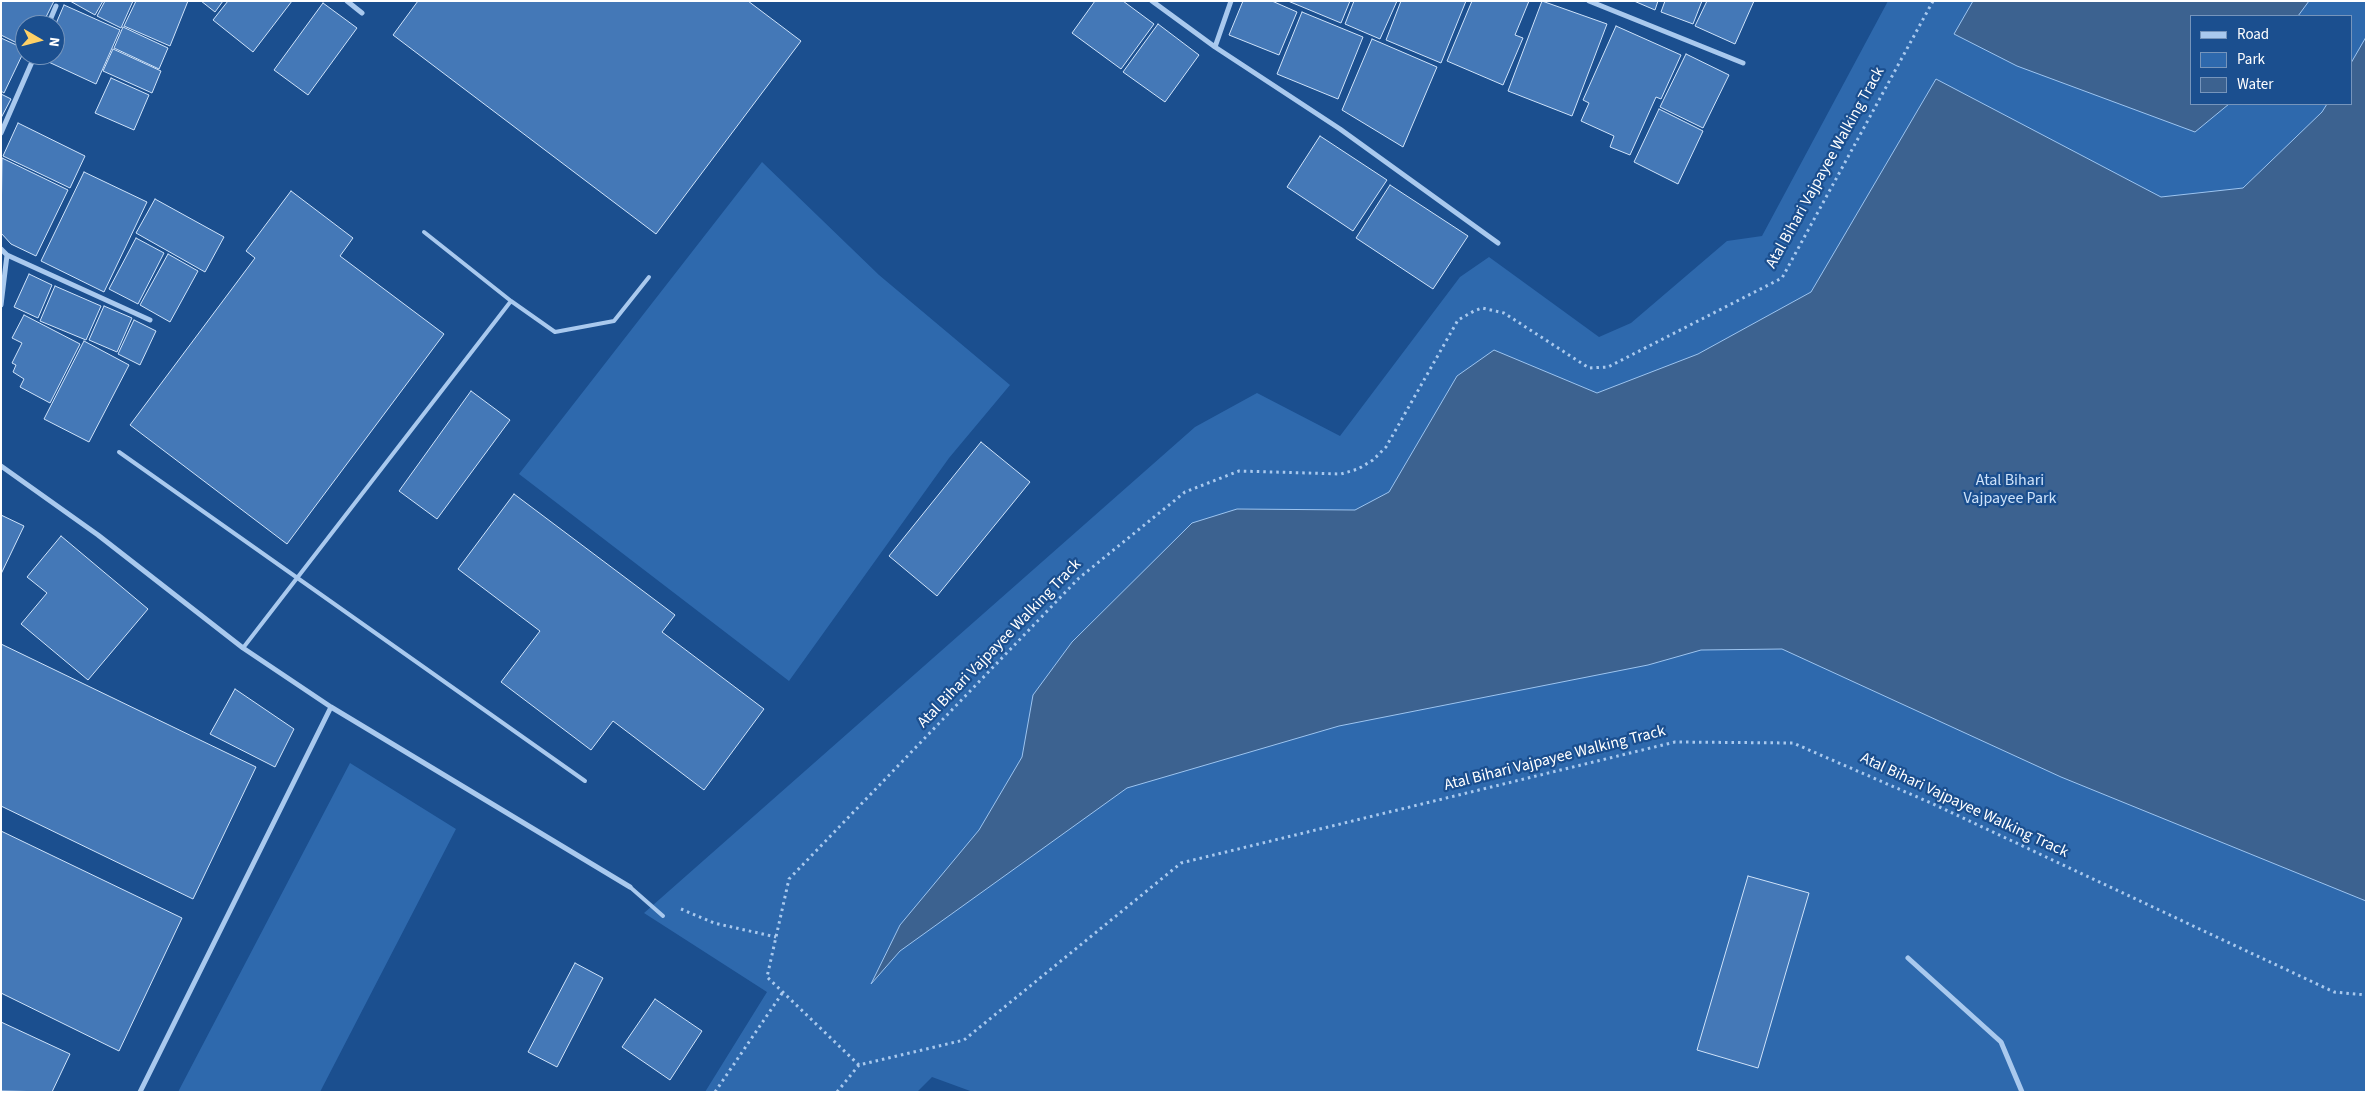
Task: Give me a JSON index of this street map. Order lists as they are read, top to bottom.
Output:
{
  "streets": {
    "path": ["Atal Bihari Vajpayee Walking Track"]
  },
  "parks": ["Atal Bihari Vajpayee Park"],
  "legend": ["Road", "Park", "Water"],
  "north": "right"
}
